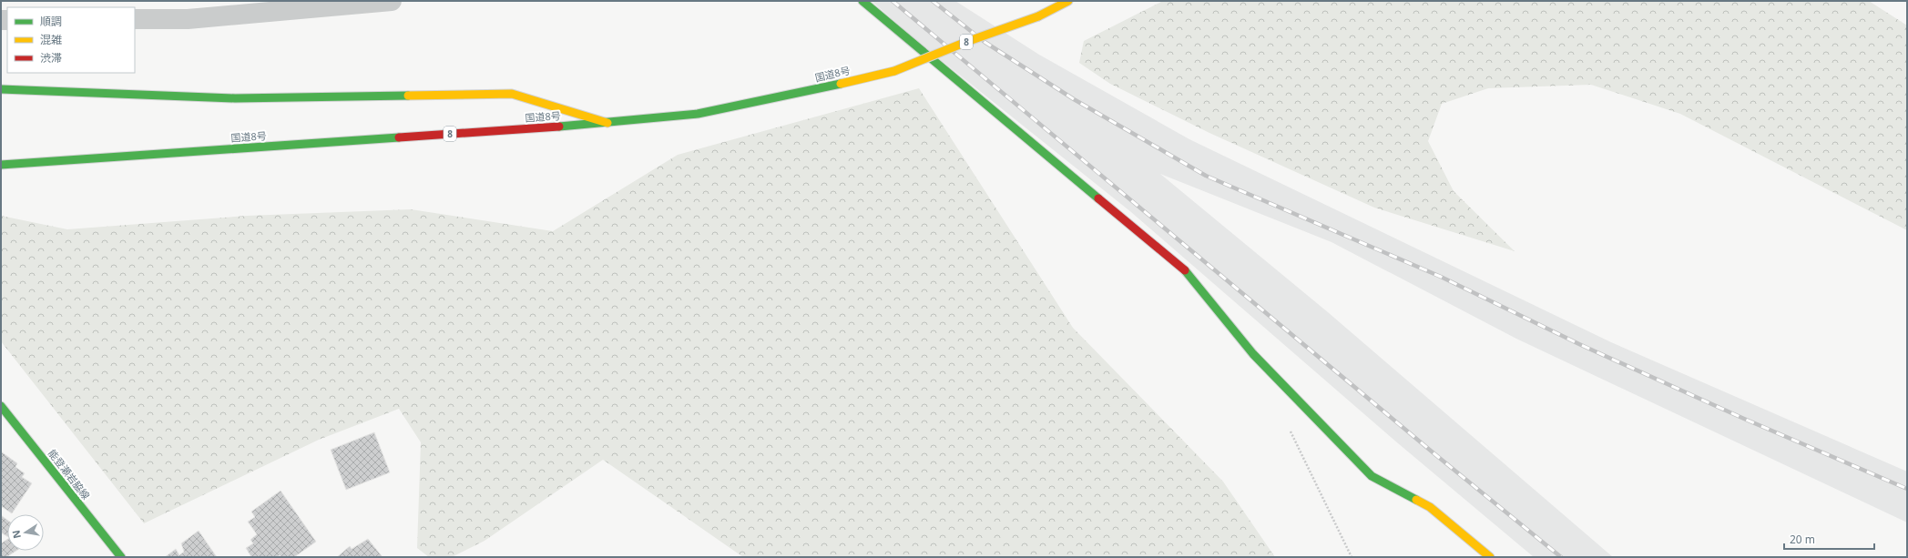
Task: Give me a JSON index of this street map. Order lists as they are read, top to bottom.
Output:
{
  "streets": {
    "main road": ["8", "国道8号", "能登瀬岩脇線"]
  },
  "legend": ["順調", "混雑", "渋滞"],
  "scale_bar": "20 m",
  "north": "left"
}
